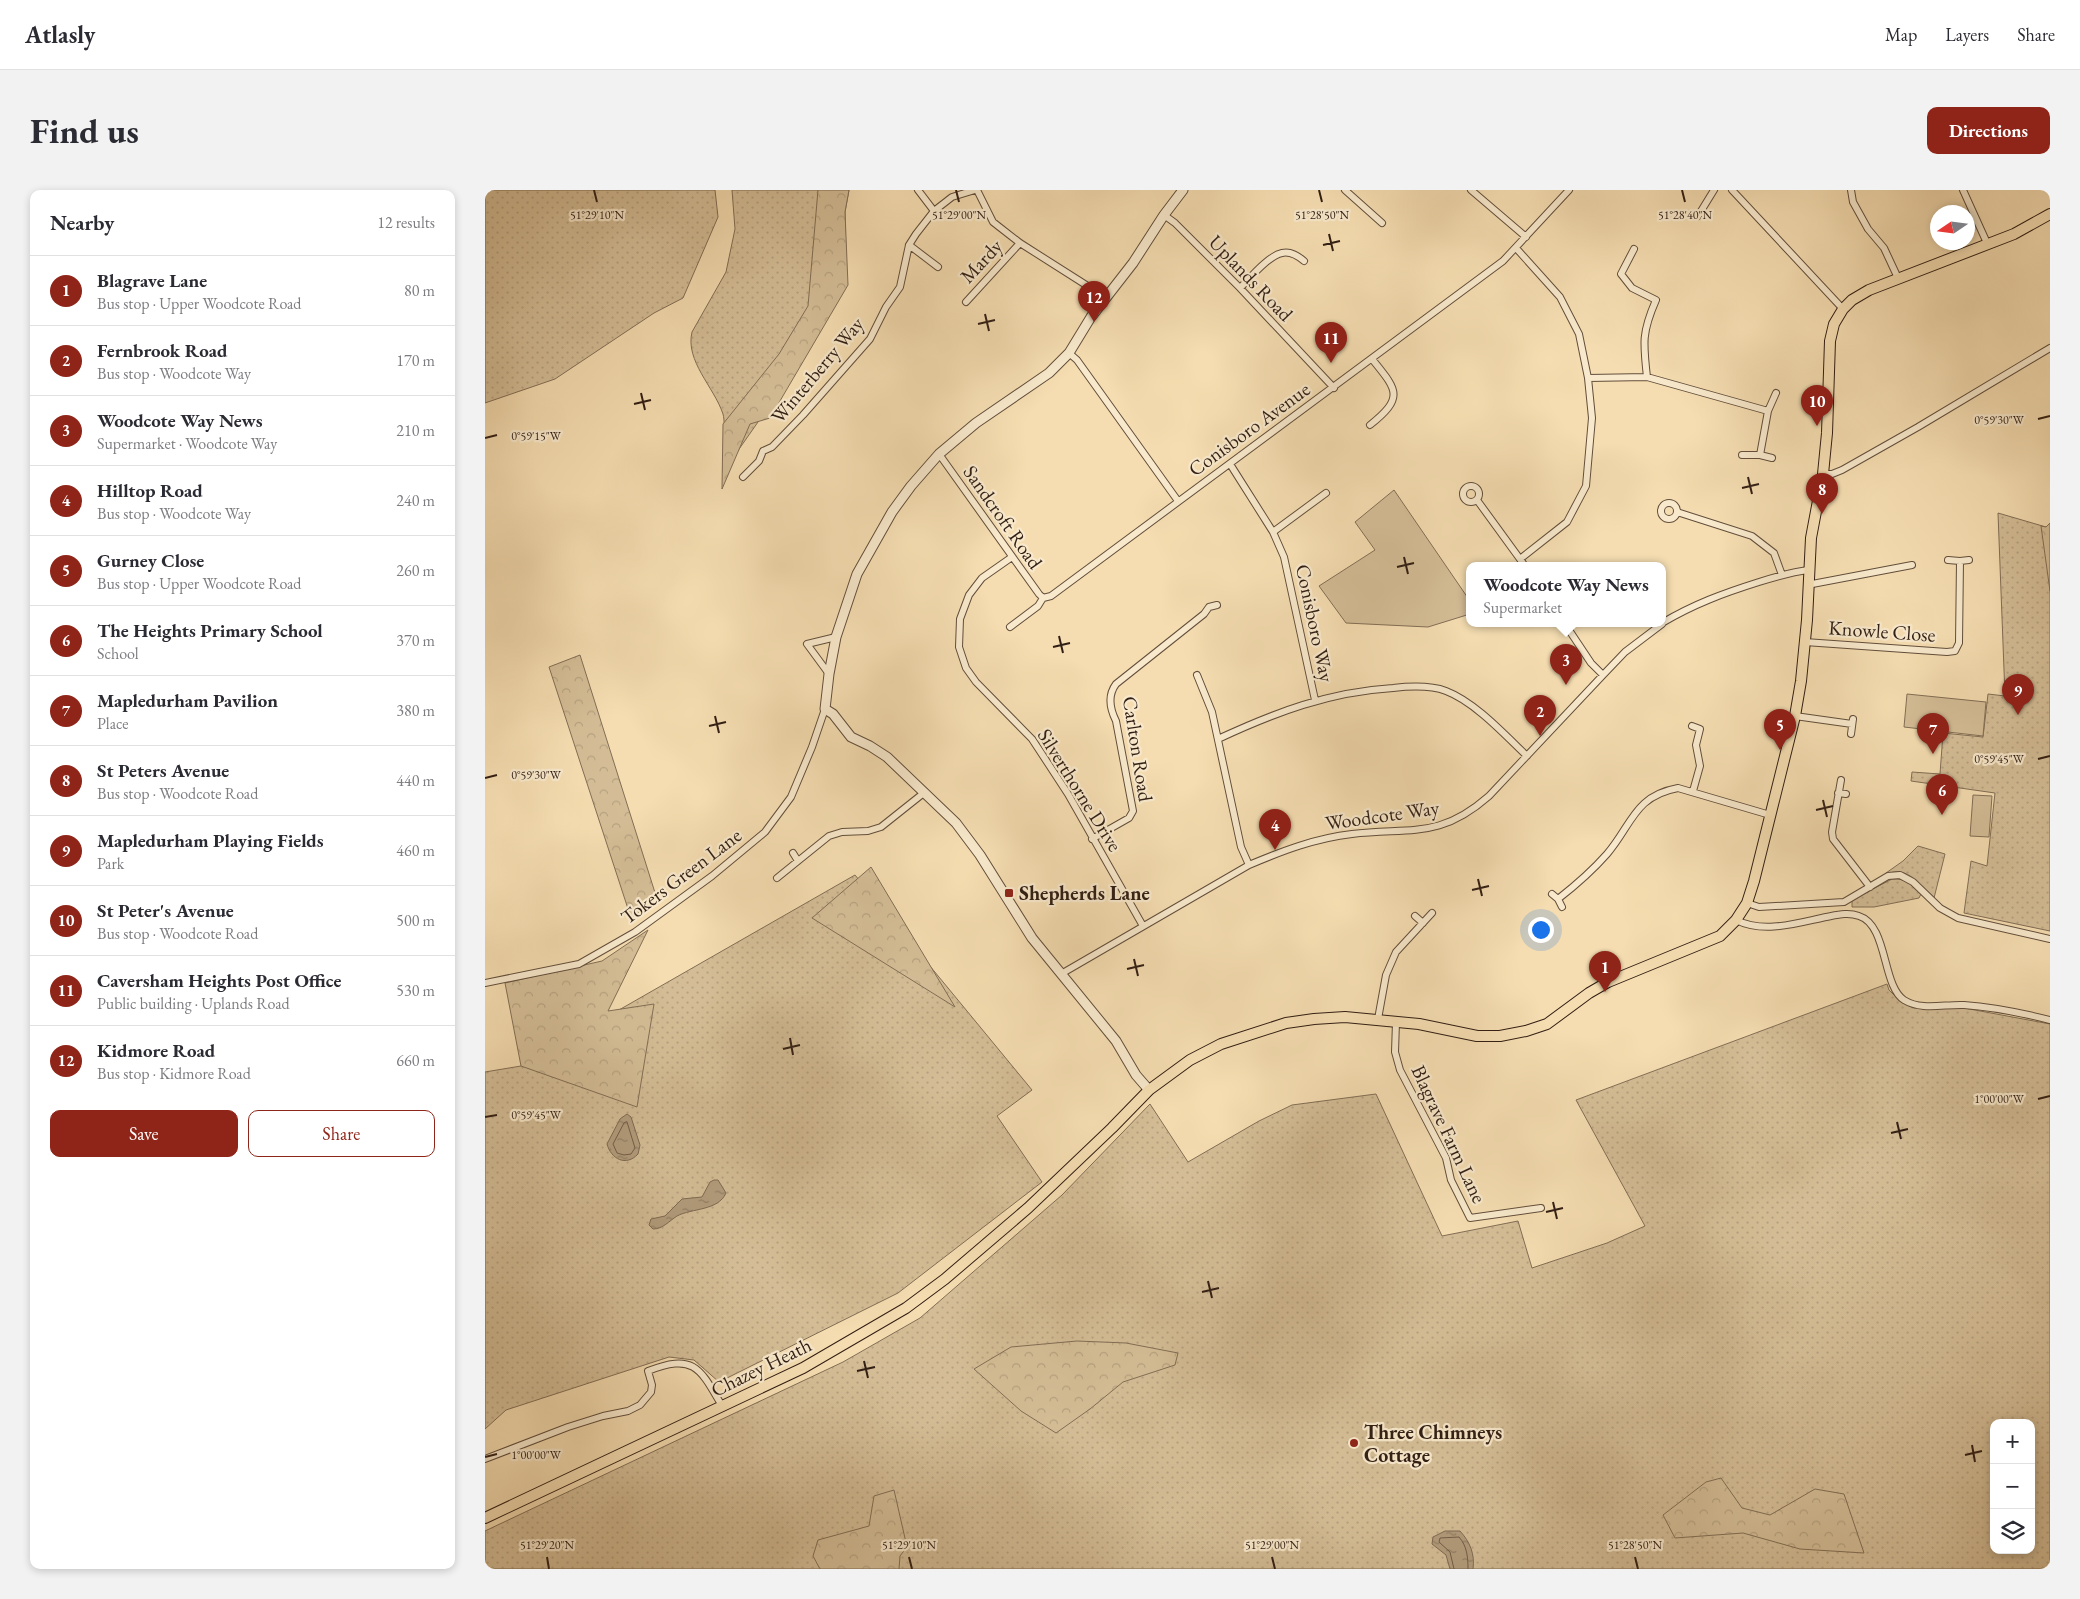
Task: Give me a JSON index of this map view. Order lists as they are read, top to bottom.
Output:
{
  "streets": {
    "main road": ["Chazey Heath"],
    "street": [
      "Mardy",
      "Uplands Road",
      "Winterberry Way",
      "Conisboro Avenue",
      "Sandcroft Road",
      "Conisboro Way",
      "Knowle Close",
      "Carlton Road",
      "Silverthorne Drive",
      "Woodcote Way",
      "Tokers Green Lane",
      "Blagrave Farm Lane"
    ]
  },
  "crossings": [
    ["Uplands Road", "Conisboro Avenue"],
    ["Conisboro Avenue", "Sandcroft Road"],
    ["Conisboro Avenue", "Conisboro Way"],
    ["Sandcroft Road", "Silverthorne Drive"],
    ["Knowle Close", "Chazey Heath"],
    ["Carlton Road", "Silverthorne Drive"],
    ["Silverthorne Drive", "Woodcote Way"],
    ["Woodcote Way", "Chazey Heath"],
    ["Blagrave Farm Lane", "Chazey Heath"]
  ],
  "places": {
    "transit": ["Shepherds Lane"],
    "other": ["Three Chimneys Cottage"]
  },
  "north": "left",
  "page": {
    "header": "Atlasly",
    "nav": ["Map", "Layers", "Share"],
    "buttons": [
      "Directions",
      ["Save", "Share"]
    ],
    "title": "Find us",
    "heading": ["Nearby", "12 results"],
    "list": [
      {
        "mark": "1",
        "name": "Blagrave Lane",
        "note": "Bus stop · Upper Woodcote Road",
        "value": "80 m"
      },
      {
        "mark": "2",
        "name": "Fernbrook Road",
        "note": "Bus stop · Woodcote Way",
        "value": "170 m"
      },
      {
        "mark": "3",
        "name": "Woodcote Way News",
        "note": "Supermarket · Woodcote Way",
        "value": "210 m"
      },
      {
        "mark": "4",
        "name": "Hilltop Road",
        "note": "Bus stop · Woodcote Way",
        "value": "240 m"
      },
      {
        "mark": "5",
        "name": "Gurney Close",
        "note": "Bus stop · Upper Woodcote Road",
        "value": "260 m"
      },
      {
        "mark": "6",
        "name": "The Heights Primary School",
        "note": "School",
        "value": "370 m"
      },
      {
        "mark": "7",
        "name": "Mapledurham Pavilion",
        "note": "Place",
        "value": "380 m"
      },
      {
        "mark": "8",
        "name": "St Peters Avenue",
        "note": "Bus stop · Woodcote Road",
        "value": "440 m"
      },
      {
        "mark": "9",
        "name": "Mapledurham Playing Fields",
        "note": "Park",
        "value": "460 m"
      },
      {
        "mark": "10",
        "name": "St Peter's Avenue",
        "note": "Bus stop · Woodcote Road",
        "value": "500 m"
      },
      {
        "mark": "11",
        "name": "Caversham Heights Post Office",
        "note": "Public building · Uplands Road",
        "value": "530 m"
      },
      {
        "mark": "12",
        "name": "Kidmore Road",
        "note": "Bus stop · Kidmore Road",
        "value": "660 m"
      }
    ],
    "pins": [
      "12",
      "11",
      "10",
      "8",
      "3",
      "9",
      "2",
      "5",
      "7",
      "6",
      "4",
      "1"
    ],
    "popup": ["Woodcote Way News", "Supermarket"],
    "map_buttons": ["+", "−"]
  },
  "coordinates": [
    "51°29'10\"N",
    "51°29'00\"N",
    "51°28'50\"N",
    "51°28'40\"N",
    "0°59'30\"W",
    "0°59'15\"W",
    "0°59'45\"W",
    "1°00'00\"W",
    "51°29'20\"N"
  ]
}
